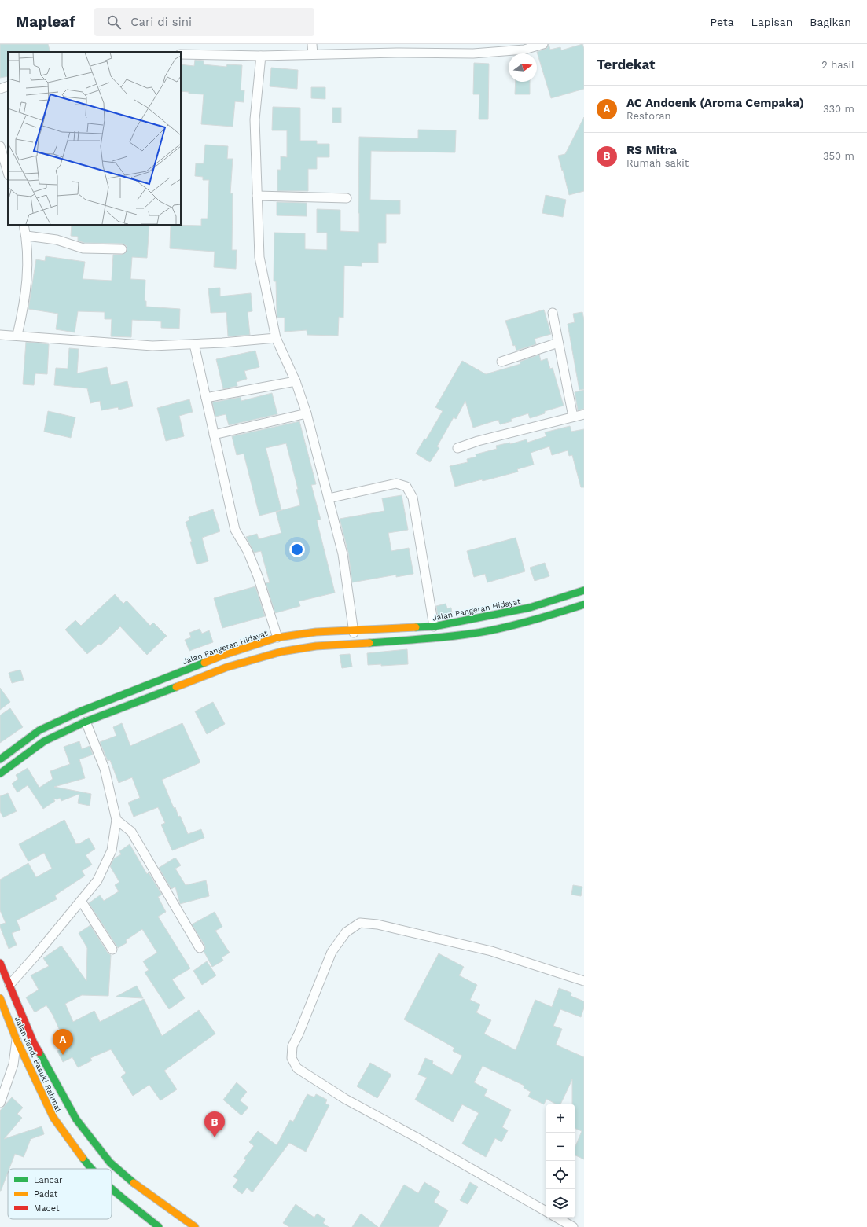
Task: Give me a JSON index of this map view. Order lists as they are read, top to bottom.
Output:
{
  "streets": {
    "main road": ["Jalan Pangeran Hidayat", "Jalan Jend. Basuki Rahmat"]
  },
  "legend": ["Lancar", "Padat", "Macet"],
  "north": "right",
  "page": {
    "header": "Mapleaf",
    "search": "Cari di sini",
    "nav": ["Peta", "Lapisan", "Bagikan"],
    "heading": ["Terdekat", "2 hasil"],
    "list": [
      {
        "mark": "A",
        "name": "AC Andoenk (Aroma Cempaka)",
        "note": "Restoran",
        "value": "330 m"
      },
      {
        "mark": "B",
        "name": "RS Mitra",
        "note": "Rumah sakit",
        "value": "350 m"
      }
    ],
    "pins": ["A", "B"],
    "map_buttons": ["+", "−"]
  }
}
